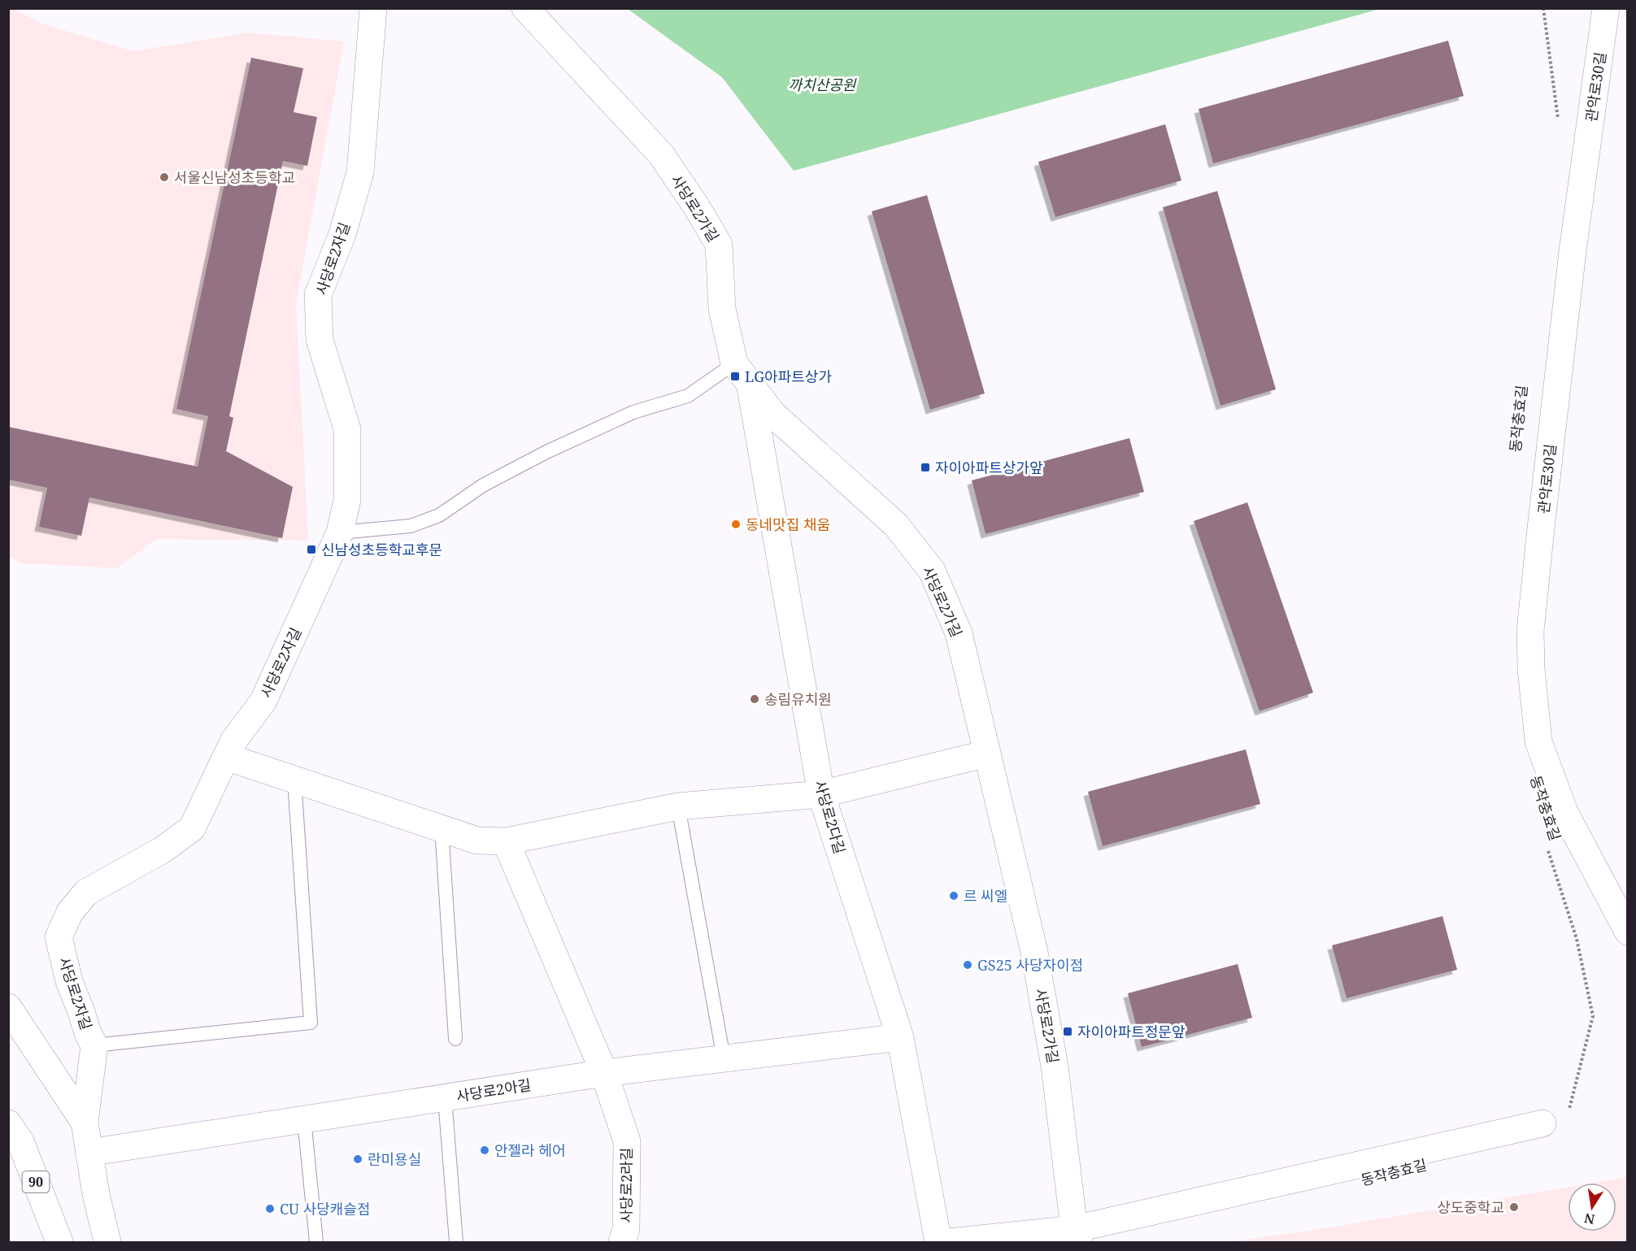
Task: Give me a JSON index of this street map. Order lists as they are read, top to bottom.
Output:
{
  "streets": {
    "street": [
      "관악로30길",
      "사당로2가길",
      "사당로2자길",
      "사당로2다길",
      "사당로2아길",
      "90",
      "사당로2라길"
    ],
    "path": ["동작충효길"]
  },
  "crossings": [
    ["사당로2가길", "사당로2다길"],
    ["사당로2자길", "사당로2아길"],
    ["사당로2다길", "사당로2아길"],
    ["사당로2아길", "사당로2라길"]
  ],
  "parks": ["까치산공원"],
  "places": {
    "other": [
      "서울신남성초등학교",
      "동네맛집 채움",
      "송림유치원",
      "르 씨엘",
      "GS25 사당자이점",
      "안젤라 헤어",
      "란미용실",
      "상도중학교",
      "CU 사당캐슬점"
    ],
    "transit": [
      "LG아파트상가",
      "자이아파트상가앞",
      "신남성초등학교후문",
      "자이아파트정문앞"
    ]
  },
  "north": "bottom"
}
